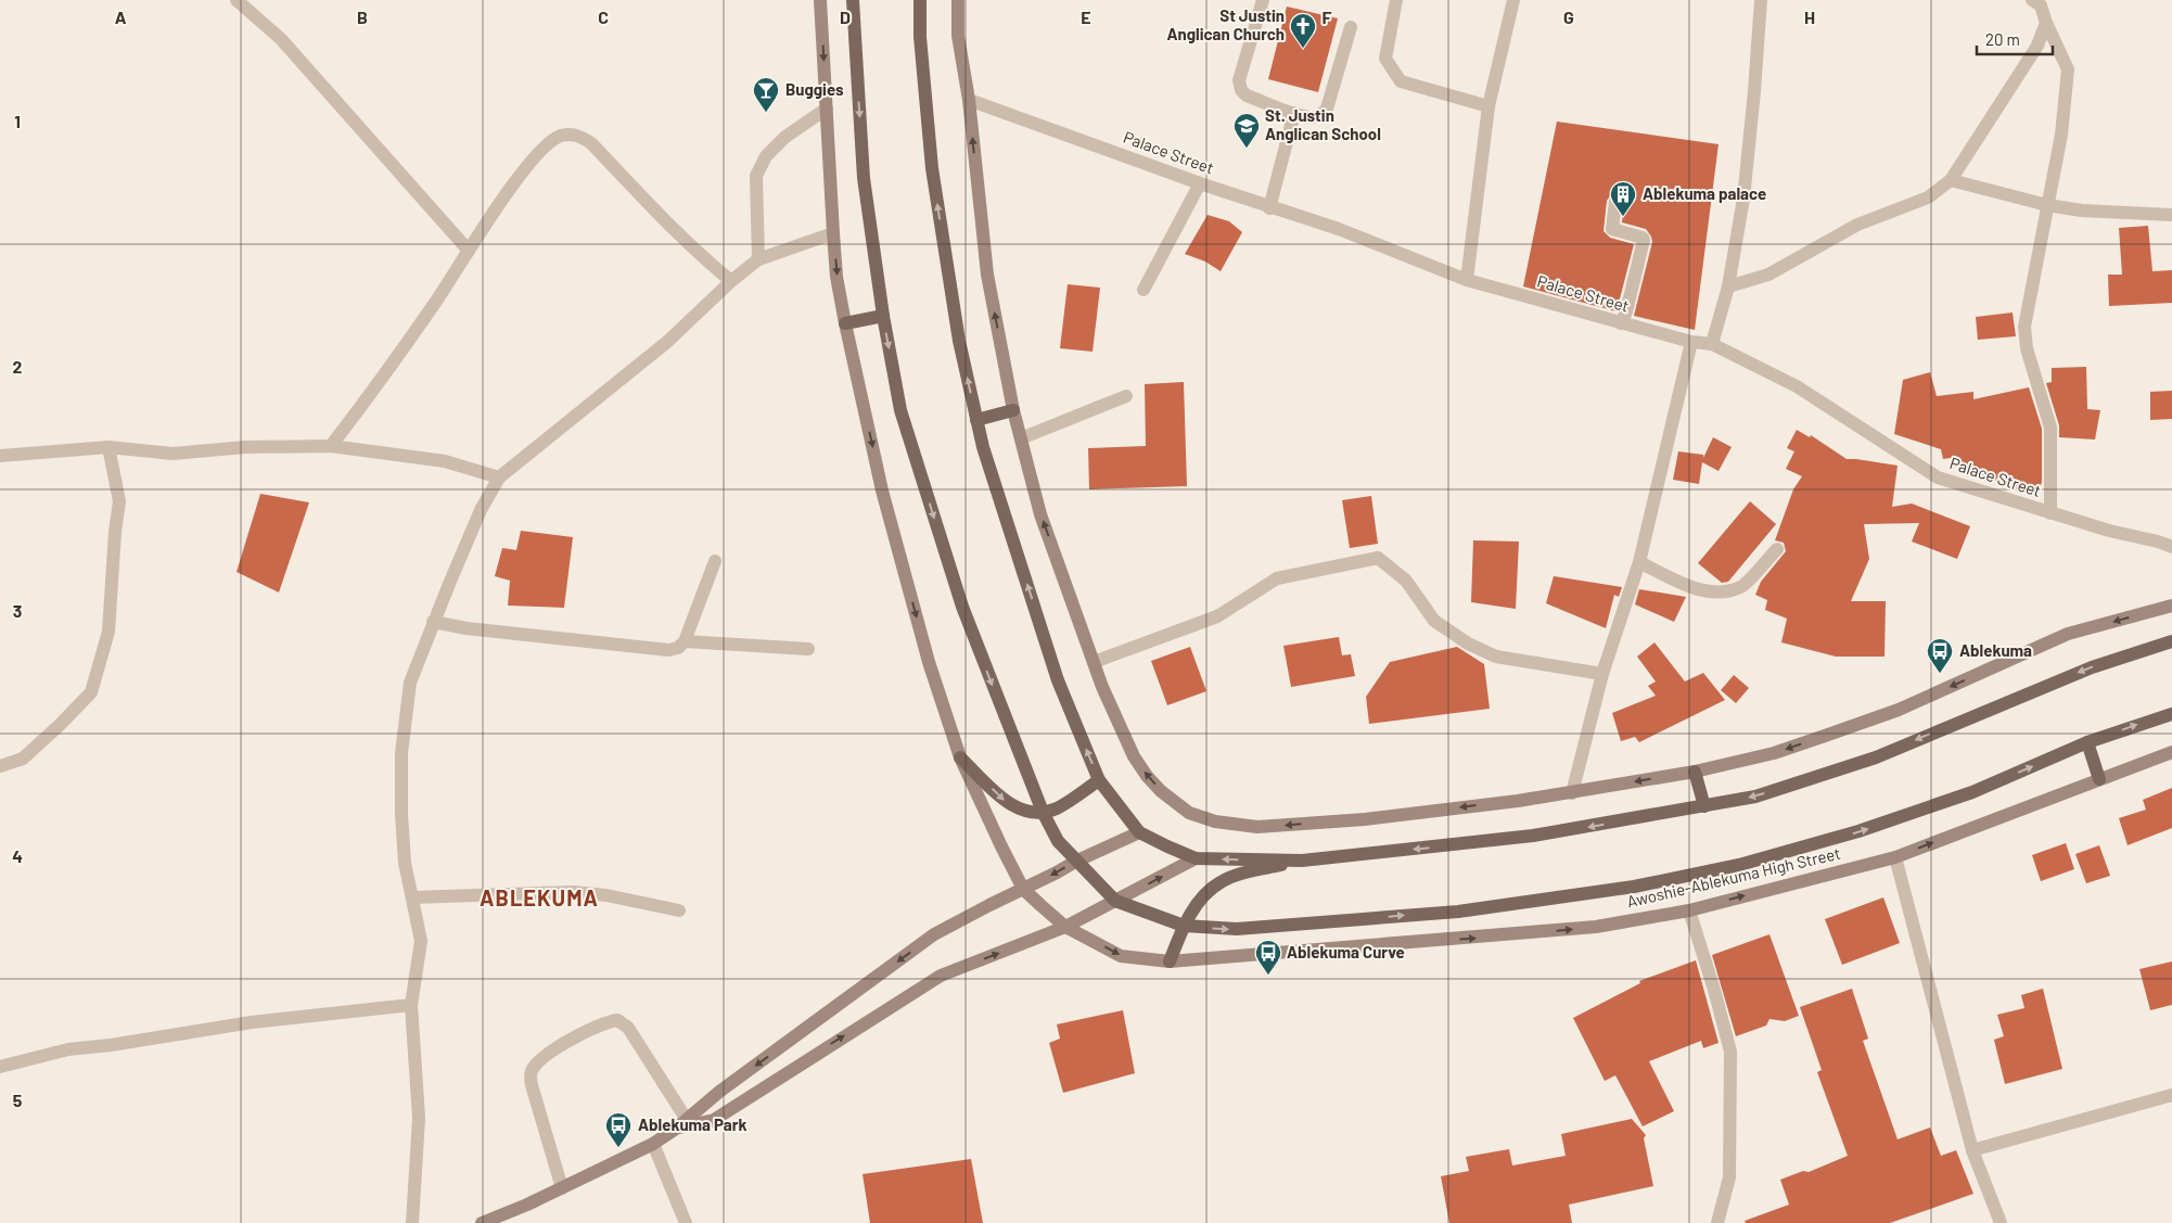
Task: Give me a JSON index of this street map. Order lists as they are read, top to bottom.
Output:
{
  "streets": {
    "main road": ["Awoshie-Ablekuma High Street"],
    "street": ["Palace Street"]
  },
  "districts": ["ABLEKUMA"],
  "places": {
    "church": ["St Justin Anglican Church"],
    "bar": ["Buggies"],
    "school or university": ["St. Justin Anglican School"],
    "building": ["Ablekuma palace"],
    "bus stop": ["Ablekuma", "Ablekuma Curve", "Ablekuma Park"]
  },
  "scale_bar": "20 m",
  "grid": {
    "columns": [
      "A",
      "B",
      "C",
      "D",
      "E",
      "F",
      "G",
      "H"
    ],
    "rows": [
      "1",
      "2",
      "3",
      "4",
      "5"
    ]
  }
}
